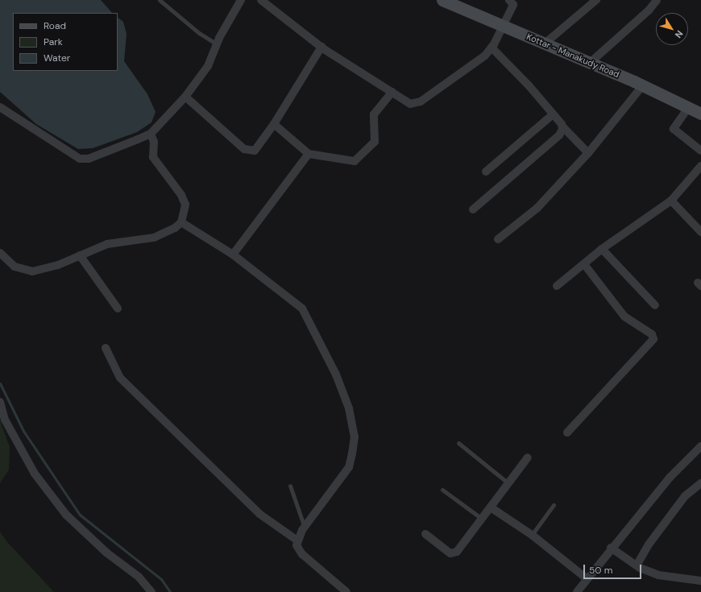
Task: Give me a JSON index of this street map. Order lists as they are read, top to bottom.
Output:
{
  "streets": {
    "main road": ["Kottar - Manakudy Road"]
  },
  "legend": ["Road", "Park", "Water"],
  "scale_bar": "50 m",
  "north": "bottom right"
}
